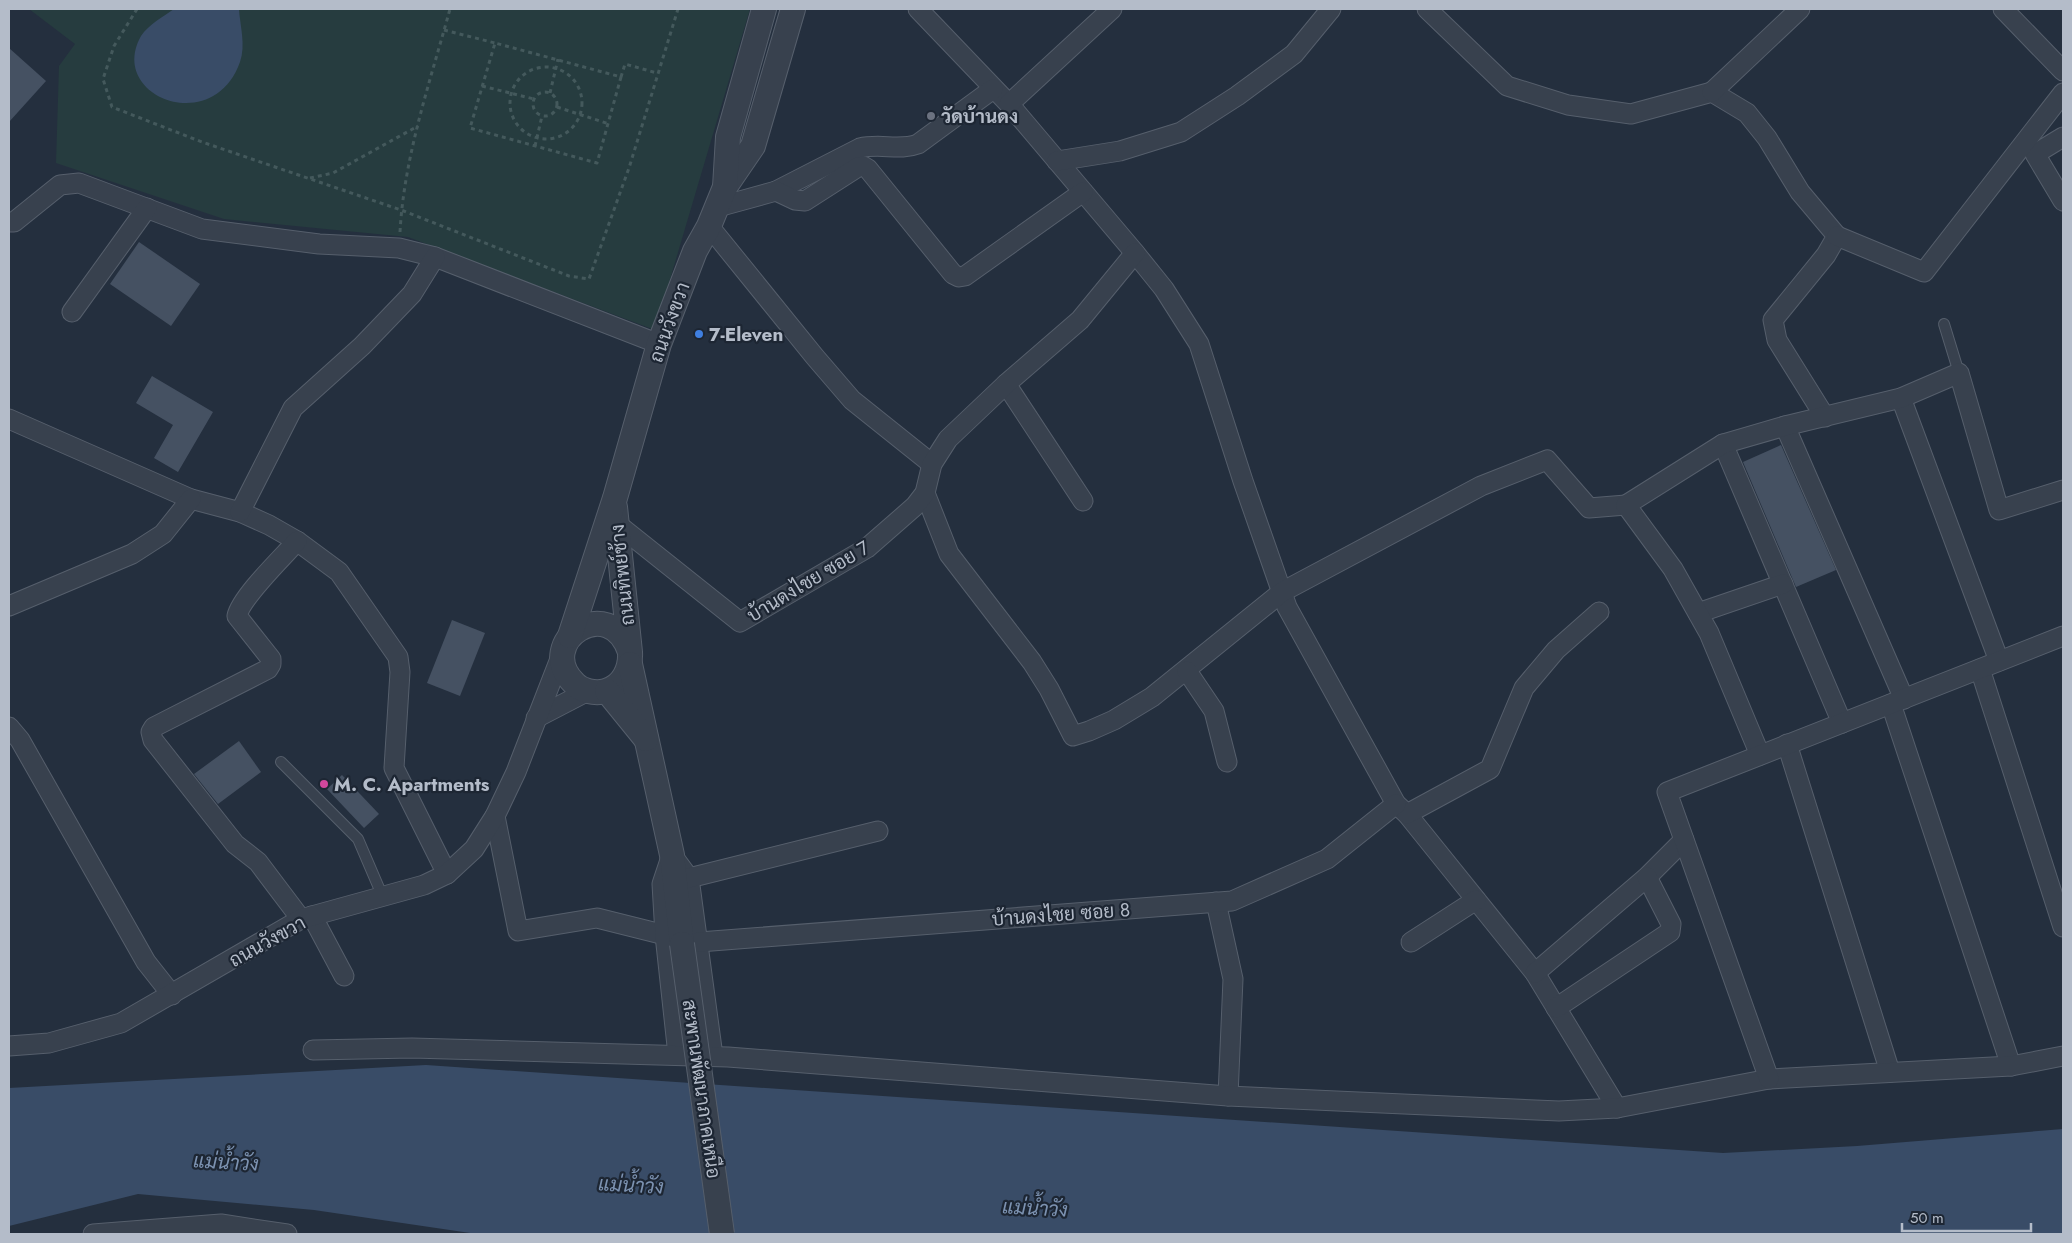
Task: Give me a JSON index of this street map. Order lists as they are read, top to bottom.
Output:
{
  "streets": {
    "street": [
      "ถนนวังขวา",
      "ถนนทิพย์ช้าง",
      "บ้านดงไชย ซอย 7",
      "บ้านดงไชย ซอย 8",
      "สะพานพัฒนาภาคเหนือ"
    ]
  },
  "crossings": [
    ["ถนนวังขวา", "ถนนทิพย์ช้าง"],
    ["ถนนวังขวา", "บ้านดงไชย ซอย 8"],
    ["ถนนวังขวา", "สะพานพัฒนาภาคเหนือ"],
    ["ถนนทิพย์ช้าง", "บ้านดงไชย ซอย 7"],
    ["ถนนทิพย์ช้าง", "สะพานพัฒนาภาคเหนือ"],
    ["บ้านดงไชย ซอย 8", "สะพานพัฒนาภาคเหนือ"]
  ],
  "water": ["แม่น้ำวัง"],
  "places": ["วัดบ้านดง", "7-Eleven", "M. C. Apartments"],
  "scale_bar": "50 m"
}
